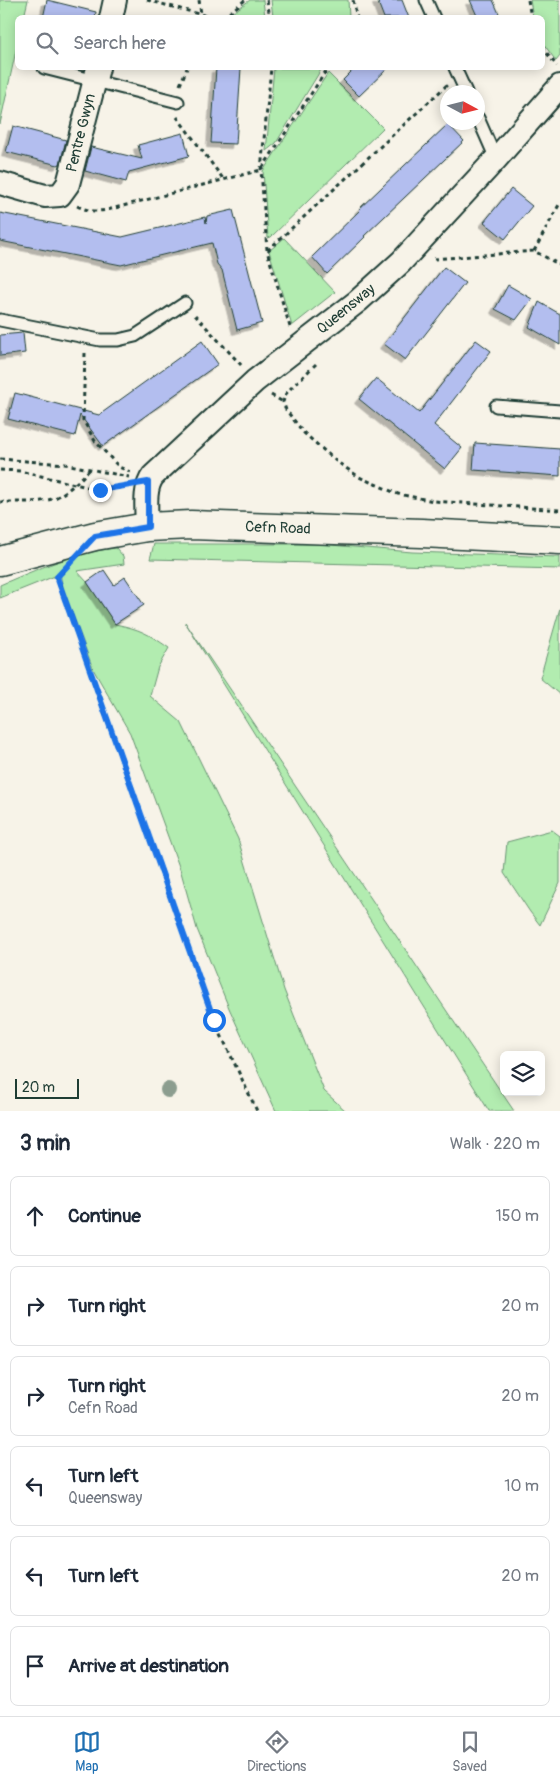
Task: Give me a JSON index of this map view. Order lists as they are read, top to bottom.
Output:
{
  "streets": {
    "street": ["Pentre Gwyn", "Queensway", "Cefn Road"]
  },
  "scale_bar": "20 m",
  "north": "right",
  "page": {
    "search": "Search here",
    "scale": "20 m",
    "heading": ["3 min", "Walk · 220 m"],
    "list": [
      ["Continue", "150 m"],
      ["Turn right", "20 m"],
      ["Turn right", "Cefn Road", "20 m"],
      ["Turn left", "Queensway", "10 m"],
      ["Turn left", "20 m"],
      "Arrive at destination"
    ],
    "nav": ["Map", "Directions", "Saved"]
  }
}
